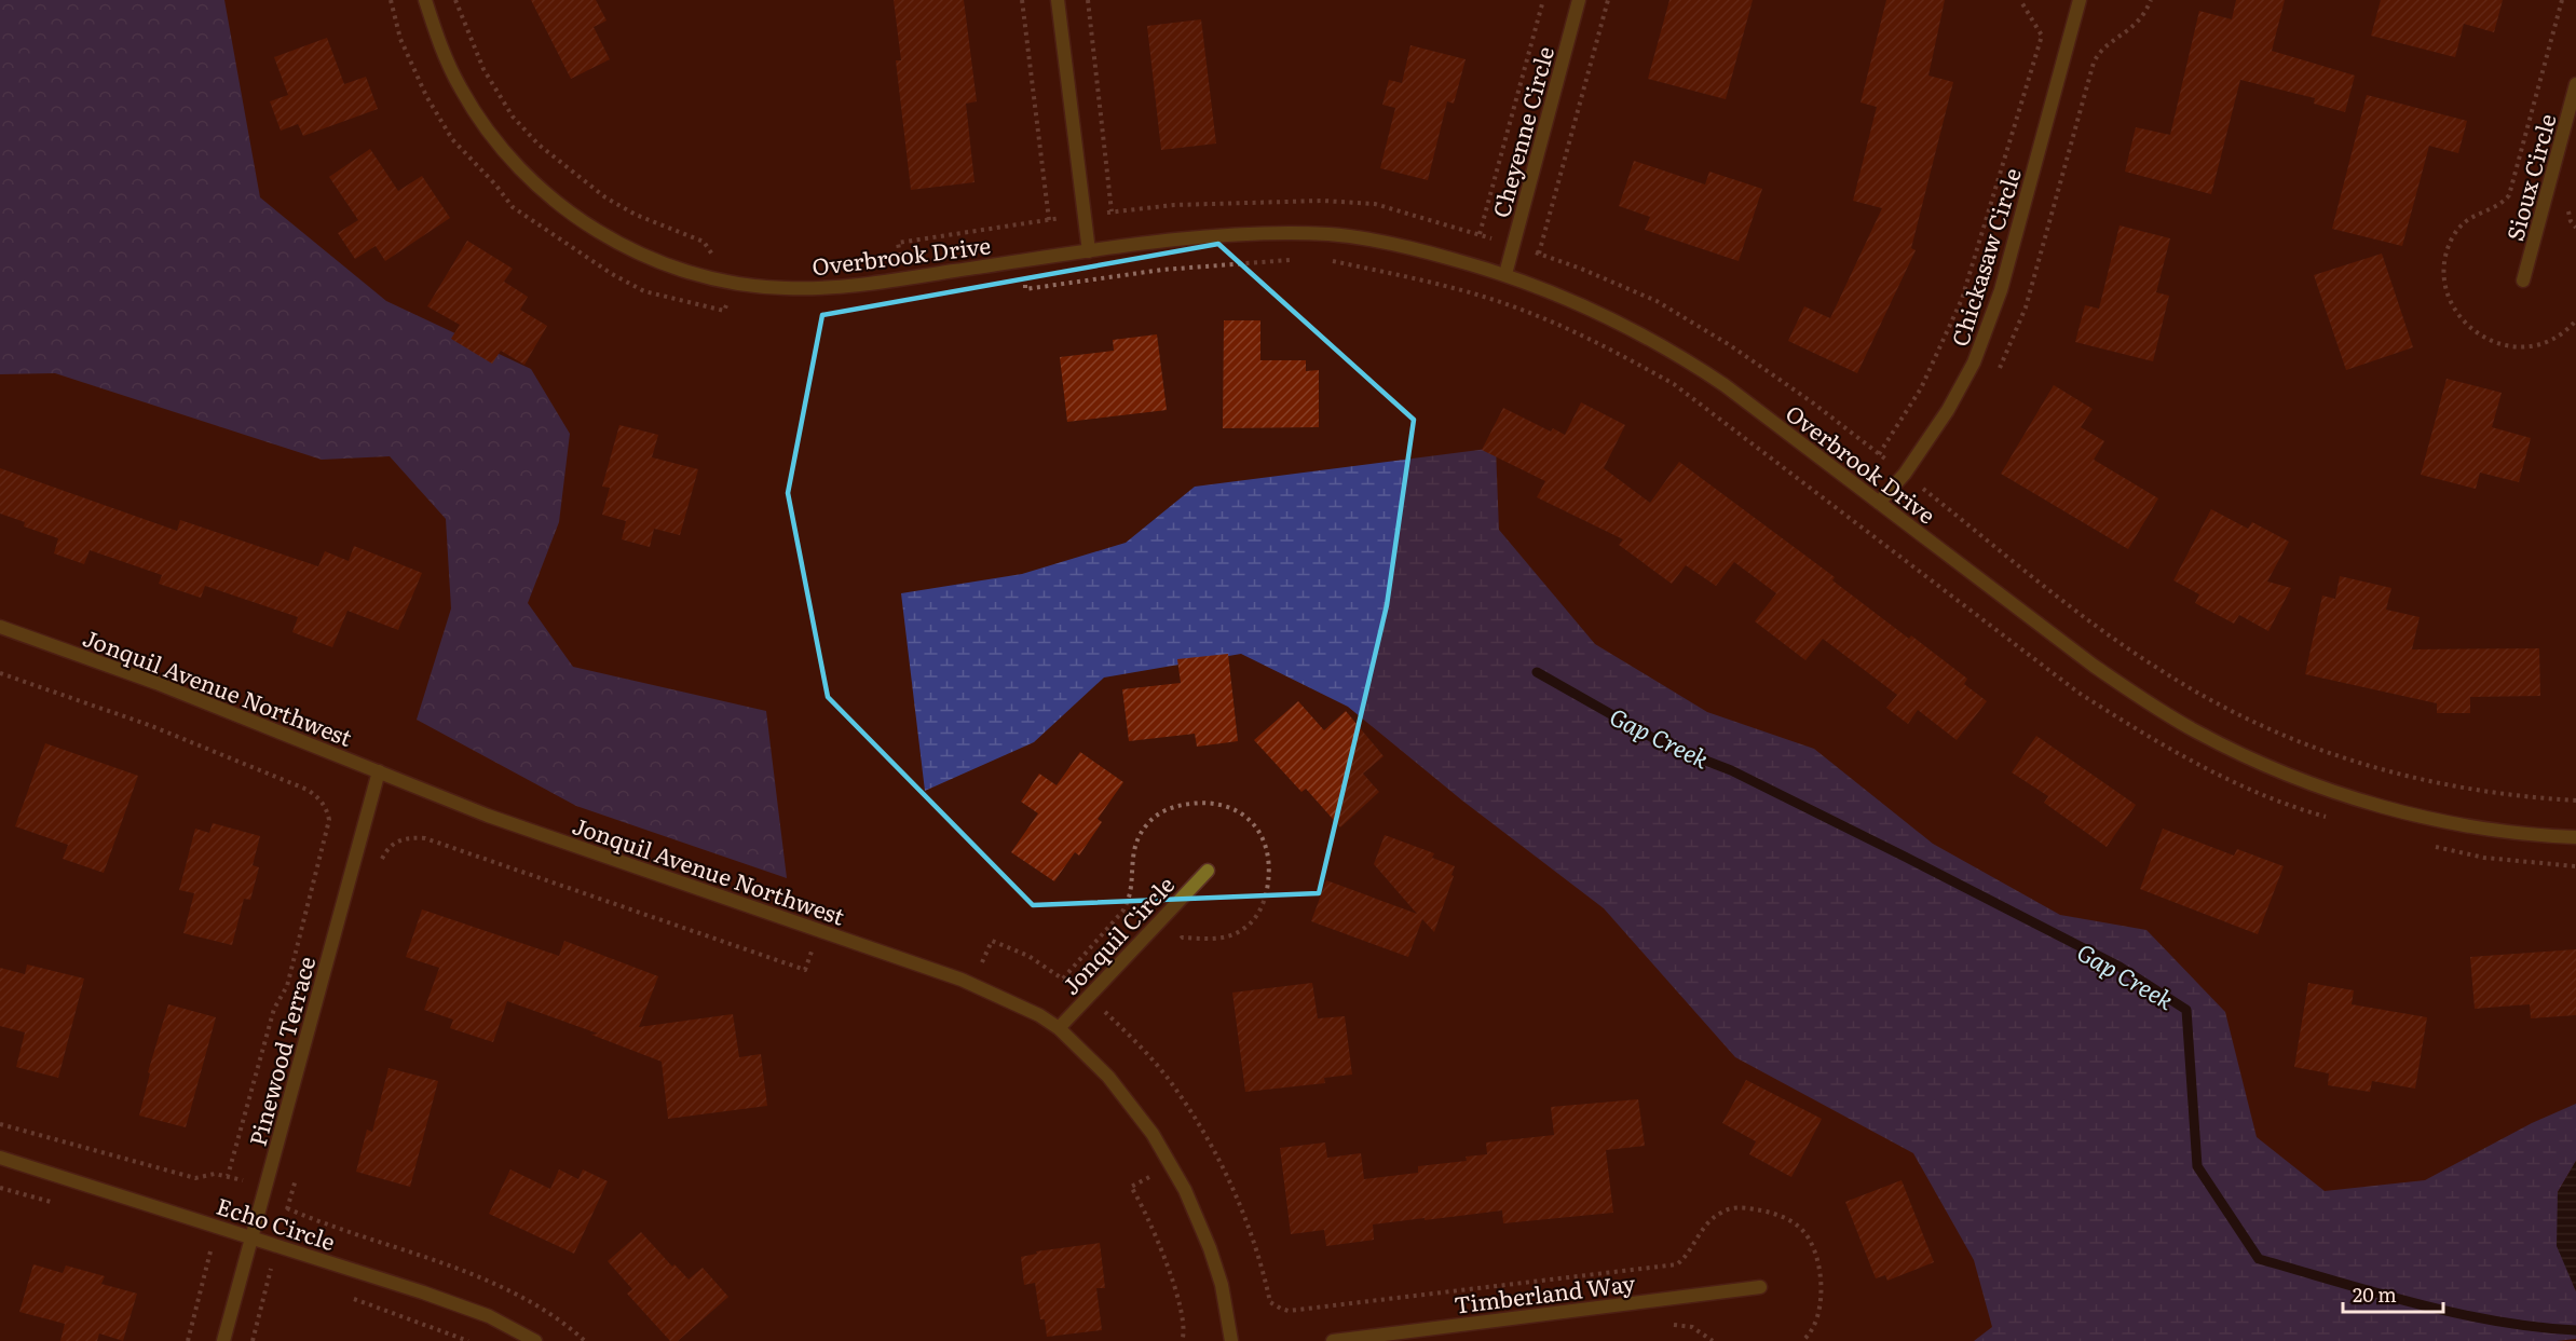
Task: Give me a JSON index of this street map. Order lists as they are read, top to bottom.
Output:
{
  "streets": {
    "street": [
      "Cheyenne Circle",
      "Sioux Circle",
      "Overbrook Drive",
      "Chickasaw Circle",
      "Jonquil Avenue Northwest",
      "Jonquil Circle",
      "Pinewood Terrace",
      "Echo Circle",
      "Timberland Way"
    ]
  },
  "crossings": [
    ["Cheyenne Circle", "Overbrook Drive"],
    ["Overbrook Drive", "Chickasaw Circle"],
    ["Jonquil Avenue Northwest", "Jonquil Circle"],
    ["Jonquil Avenue Northwest", "Pinewood Terrace"],
    ["Pinewood Terrace", "Echo Circle"]
  ],
  "water": ["Gap Creek"],
  "scale_bar": "20 m"
}
